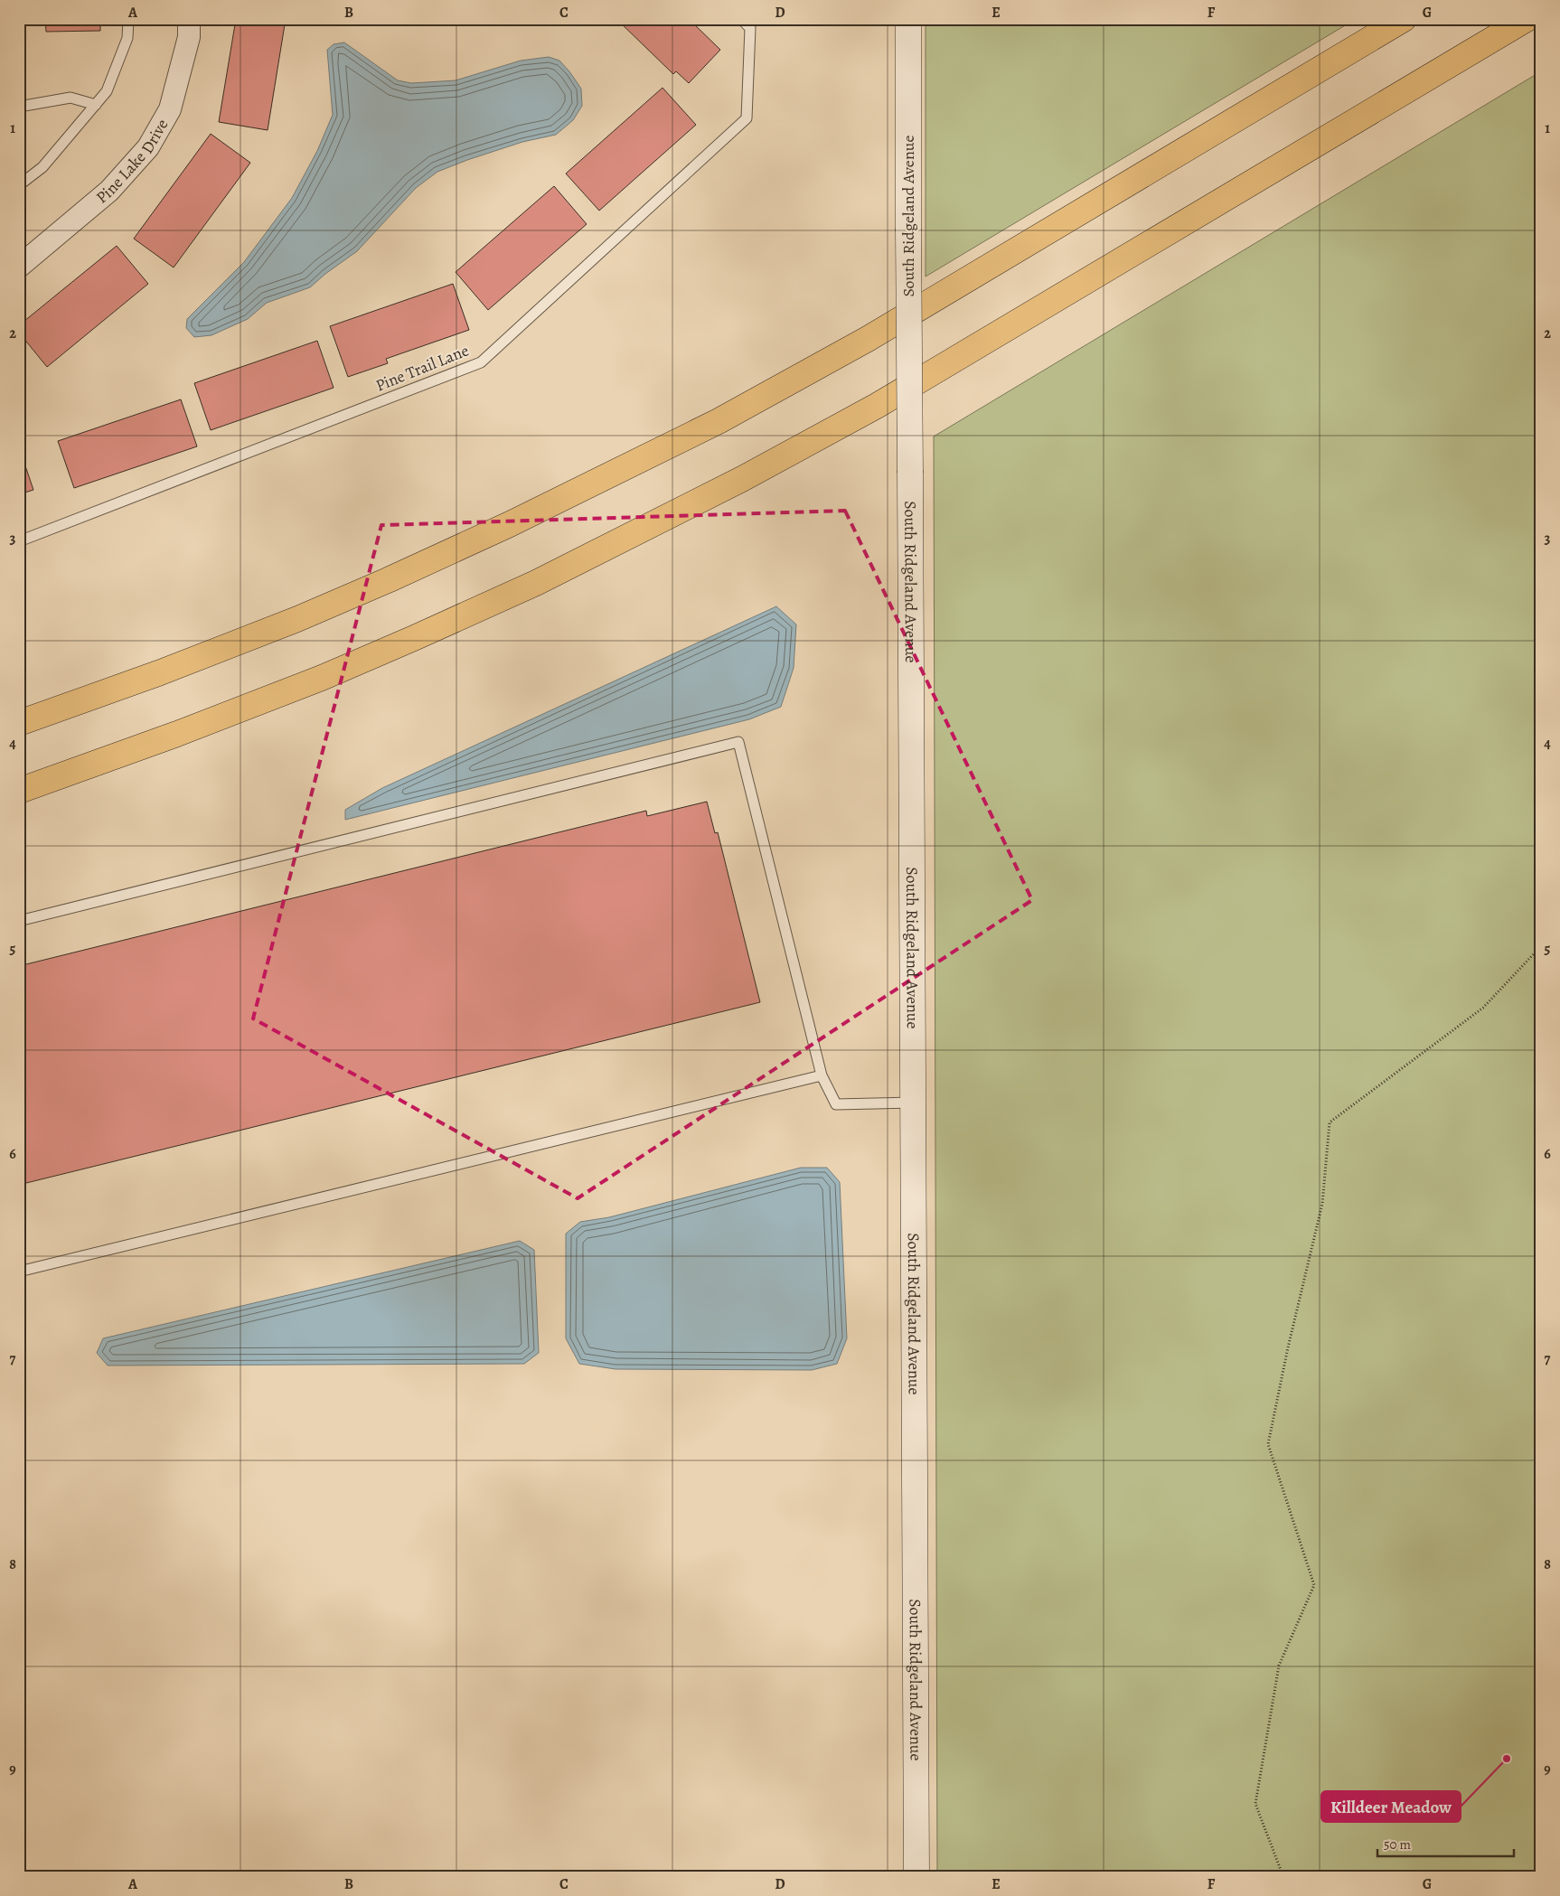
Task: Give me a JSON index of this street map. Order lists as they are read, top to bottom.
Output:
{
  "streets": {
    "street": ["Pine Lake Drive", "South Ridgeland Avenue"],
    "lane": ["Pine Trail Lane"]
  },
  "places": ["Killdeer Meadow"],
  "scale_bar": "50 m",
  "grid": {
    "columns": [
      "A",
      "B",
      "C",
      "D",
      "E",
      "F",
      "G"
    ],
    "rows": [
      "1",
      "2",
      "3",
      "4",
      "5",
      "6",
      "7",
      "8",
      "9"
    ]
  }
}
